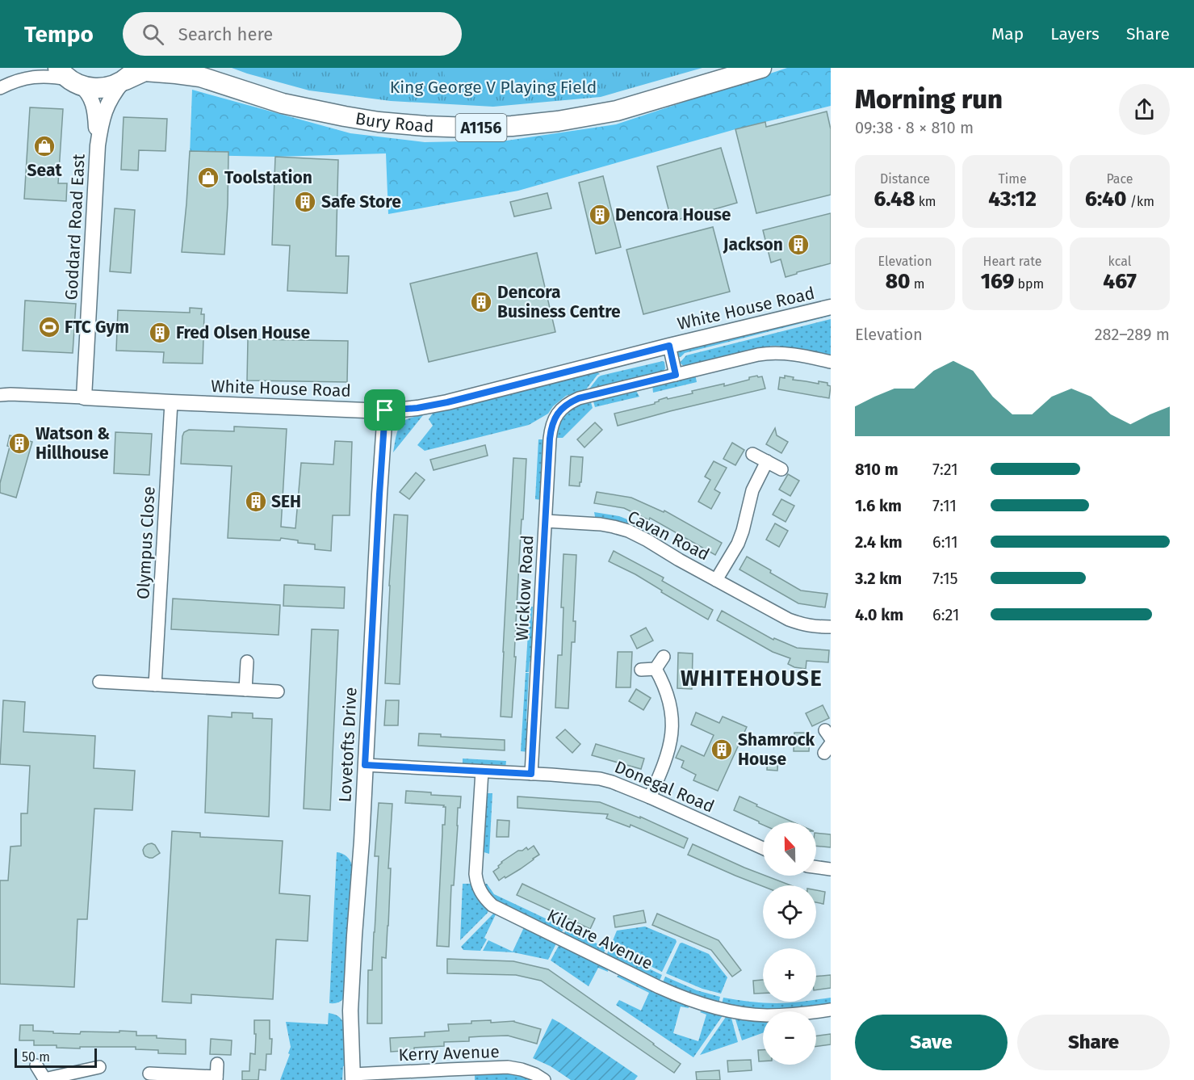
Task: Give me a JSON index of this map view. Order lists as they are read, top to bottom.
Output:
{
  "streets": {
    "main road": ["Bury Road", "A1156"],
    "street": [
      "Goddard Road East",
      "White House Road",
      "Cavan Road",
      "Olympus Close",
      "Wicklow Road",
      "Lovetofts Drive",
      "Donegal Road",
      "Kildare Avenue",
      "Kerry Avenue"
    ]
  },
  "crossings": [
    ["Bury Road", "Goddard Road East"],
    ["Goddard Road East", "White House Road"],
    ["White House Road", "Olympus Close"],
    ["White House Road", "Wicklow Road"],
    ["White House Road", "Lovetofts Drive"],
    ["Cavan Road", "Wicklow Road"],
    ["Wicklow Road", "Donegal Road"],
    ["Lovetofts Drive", "Donegal Road"],
    ["Lovetofts Drive", "Kerry Avenue"],
    ["Donegal Road", "Kildare Avenue"]
  ],
  "districts": ["WHITEHOUSE"],
  "parks": ["King George V Playing Field"],
  "places": {
    "shop": ["Seat", "Toolstation"],
    "building": [
      "Safe Store",
      "Dencora House",
      "Jackson",
      "Dencora Business Centre",
      "Fred Olsen House",
      "Watson & Hillhouse",
      "SEH",
      "Shamrock House"
    ],
    "sports": ["FTC Gym"]
  },
  "scale_bar": "50 m",
  "north": "top",
  "page": {
    "header": "Tempo",
    "search": "Search here",
    "nav": ["Map", "Layers", "Share"],
    "heading": ["Morning run", "09:38 · 8 × 810 m"],
    "stats": [
      ["Distance", "6.48 km"],
      ["Time", "43:12"],
      ["Pace", "6:40 /km"],
      ["Elevation", "80 m"],
      ["Heart rate", "169 bpm"],
      ["kcal", "467"]
    ],
    "chart": ["Elevation", "282–289 m"],
    "list": [
      {
        "name": "810 m",
        "note": "7:21"
      },
      {
        "name": "1.6 km",
        "note": "7:11"
      },
      {
        "name": "2.4 km",
        "note": "6:11"
      },
      {
        "name": "3.2 km",
        "note": "7:15"
      },
      {
        "name": "4.0 km",
        "note": "6:21"
      }
    ],
    "map_buttons": ["+", "−"],
    "buttons": ["Save", "Share"],
    "scale": "50 m"
  }
}
